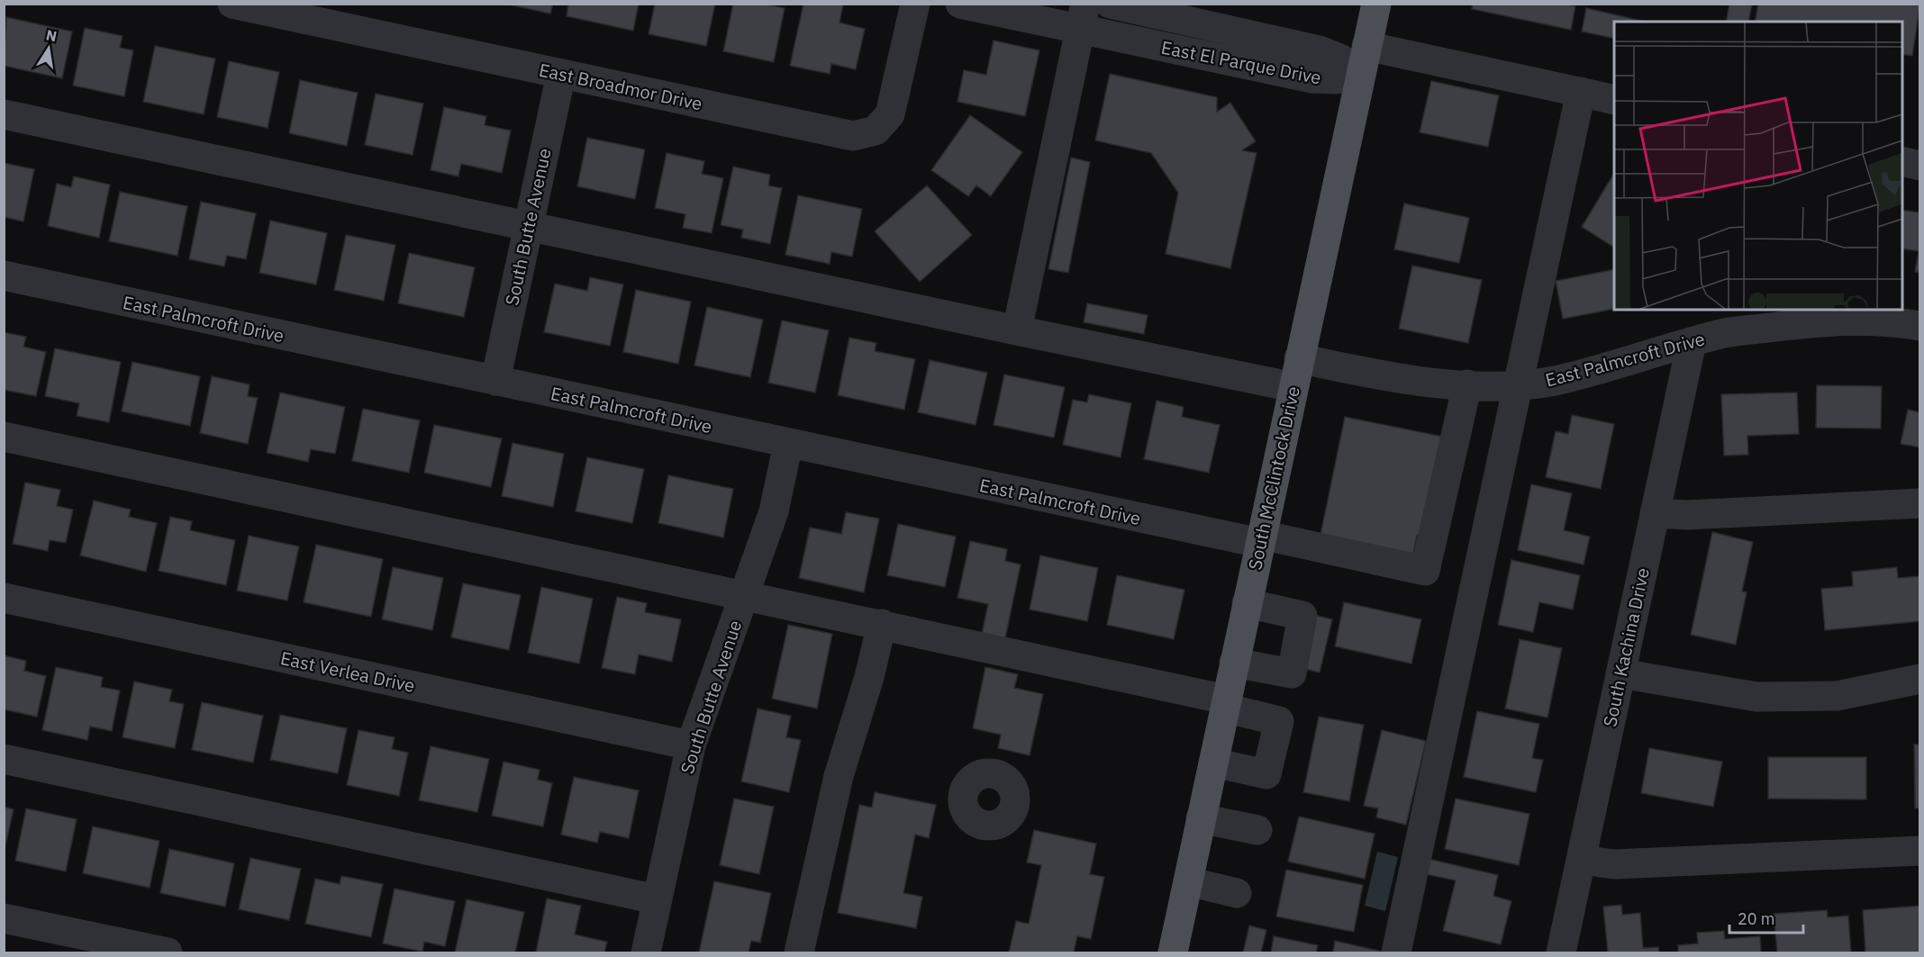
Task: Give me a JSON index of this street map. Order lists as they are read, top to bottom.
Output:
{
  "streets": {
    "main road": ["South McClintock Drive"],
    "street": [
      "East El Parque Drive",
      "East Broadmor Drive",
      "South Butte Avenue",
      "East Palmcroft Drive",
      "South Kachina Drive",
      "East Verlea Drive"
    ]
  },
  "crossings": [
    ["East El Parque Drive", "South McClintock Drive"],
    ["East Broadmor Drive", "South Butte Avenue"],
    ["South Butte Avenue", "East Palmcroft Drive"],
    ["South Butte Avenue", "East Verlea Drive"],
    ["East Palmcroft Drive", "South McClintock Drive"],
    ["East Palmcroft Drive", "South Kachina Drive"]
  ],
  "scale_bar": "20 m",
  "north": "top"
}
